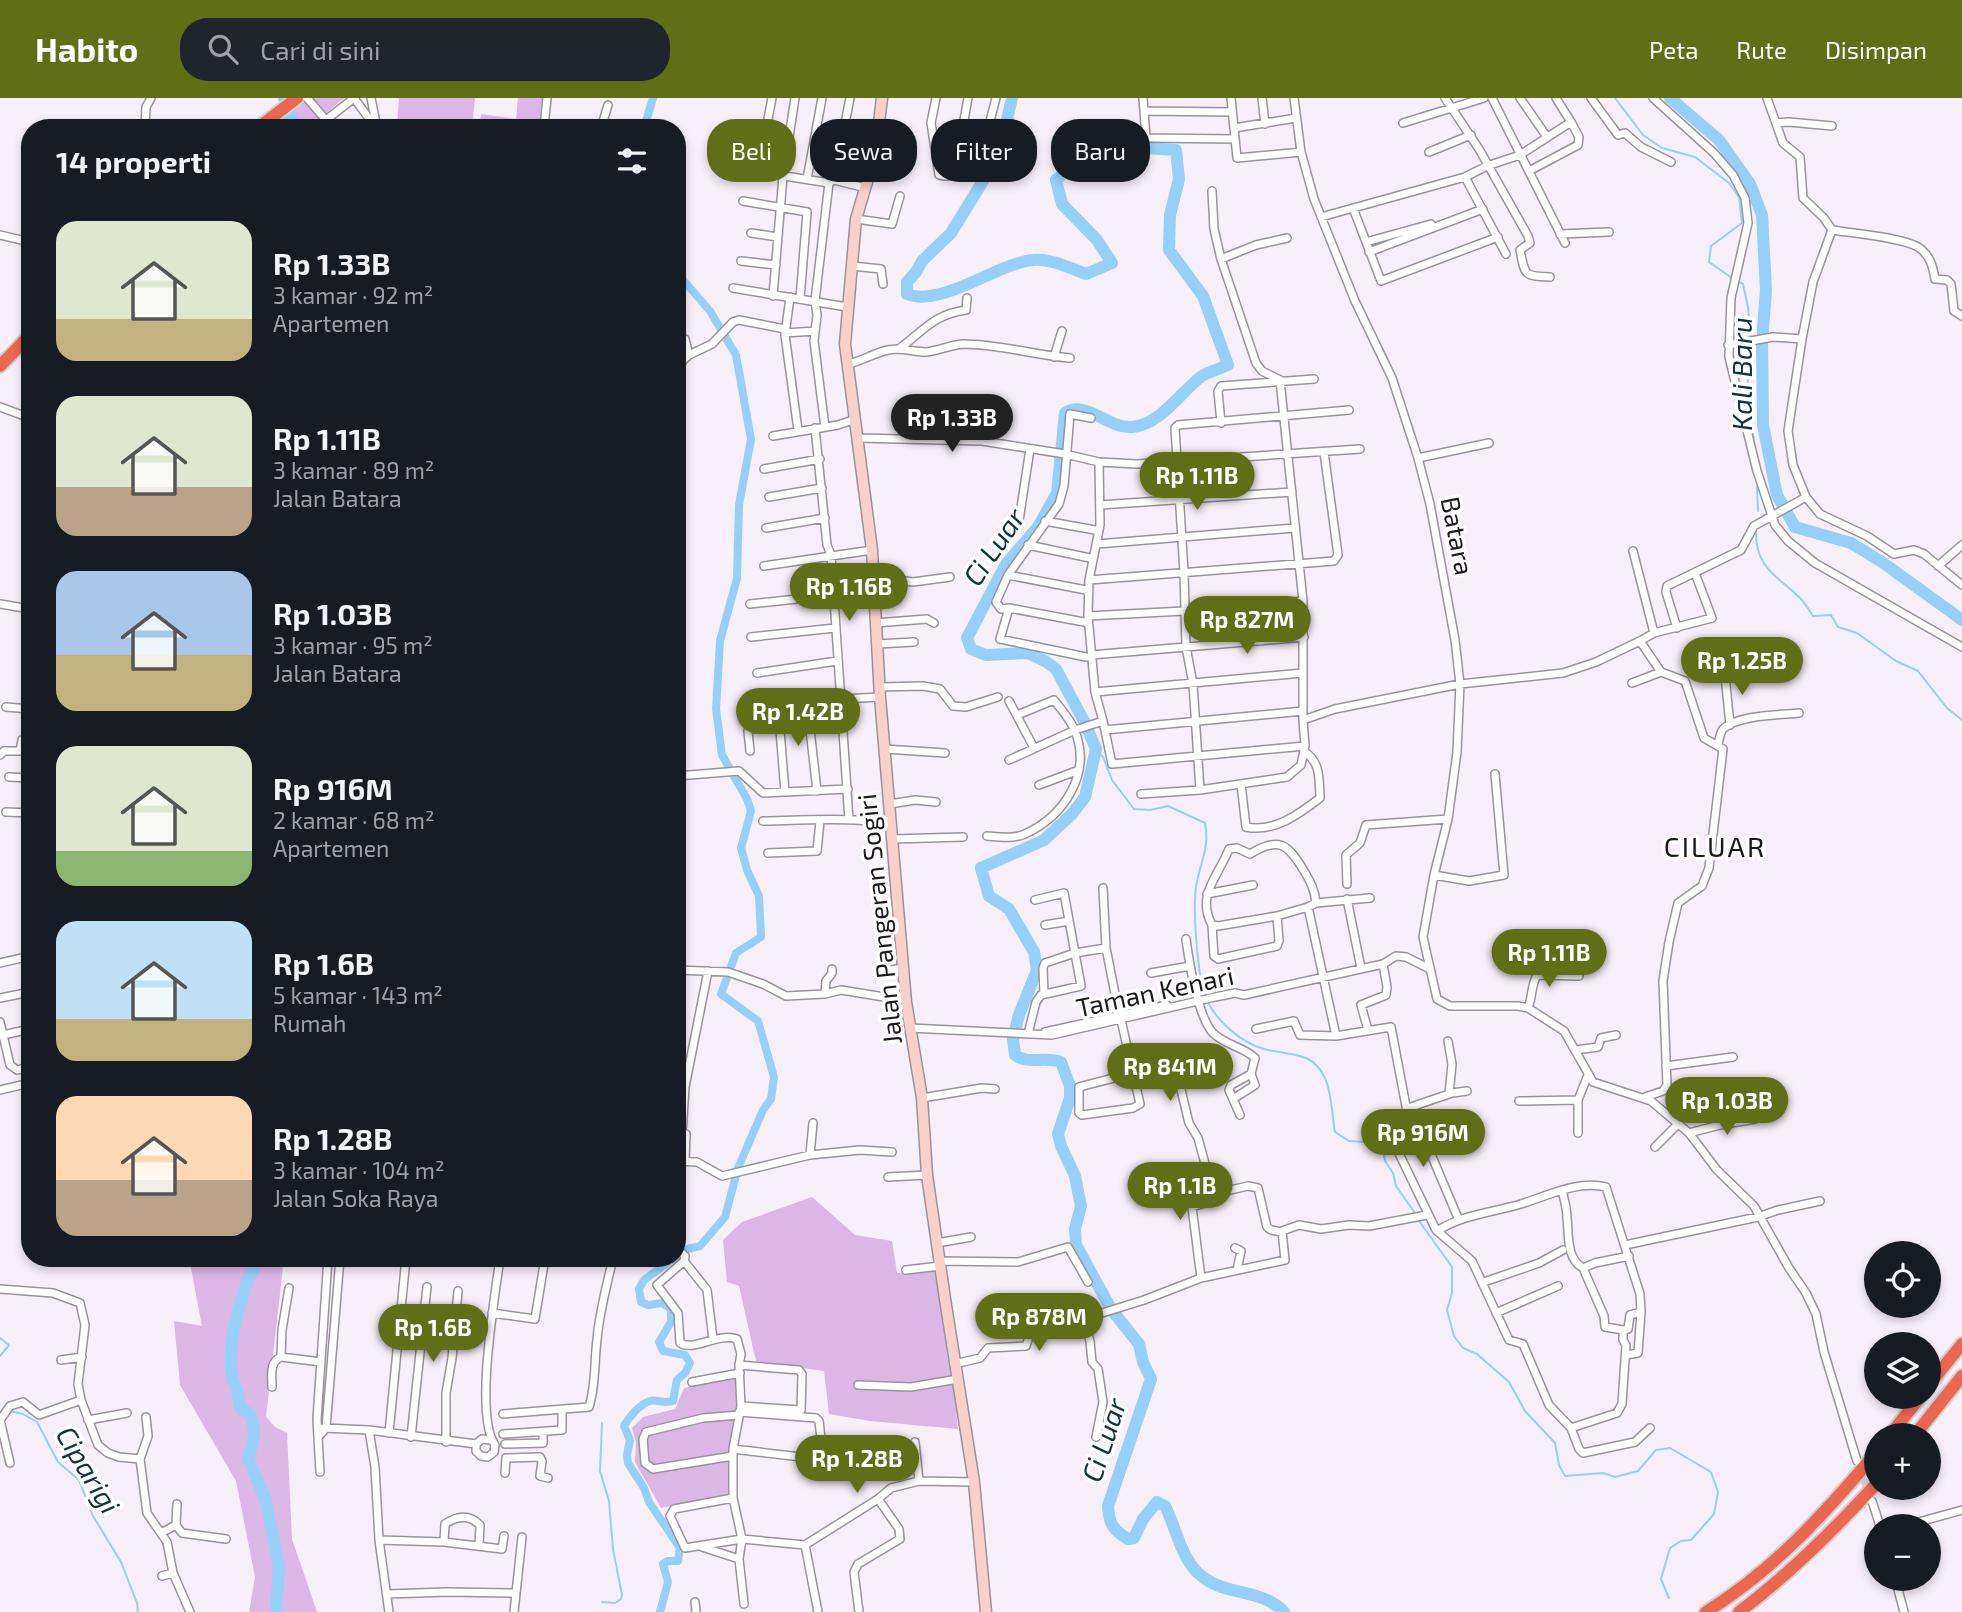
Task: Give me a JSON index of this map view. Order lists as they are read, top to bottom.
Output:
{
  "streets": {
    "street": ["Batara", "Jalan Pangeran Sogiri", "Taman Kenari"]
  },
  "crossings": [
    ["Jalan Pangeran Sogiri", "Taman Kenari"]
  ],
  "districts": ["CILUAR"],
  "water": ["Kali Baru", "Ci Luar", "Ciparigi"],
  "page": {
    "header": "Habito",
    "search": "Cari di sini",
    "nav": ["Peta", "Rute", "Disimpan"],
    "chip": [
      "Beli",
      "Sewa",
      "Filter",
      "Baru"
    ],
    "heading": "14 properti",
    "list": [
      {
        "name": "Rp 1.33B",
        "note": "3 kamar · 92 m² · Apartemen"
      },
      {
        "name": "Rp 1.11B",
        "note": "3 kamar · 89 m² · Jalan Batara"
      },
      {
        "name": "Rp 1.03B",
        "note": "3 kamar · 95 m² · Jalan Batara"
      },
      {
        "name": "Rp 916M",
        "note": "2 kamar · 68 m² · Apartemen"
      },
      {
        "name": "Rp 1.6B",
        "note": "5 kamar · 143 m² · Rumah"
      },
      {
        "name": "Rp 1.28B",
        "note": "3 kamar · 104 m² · Jalan Soka Raya"
      }
    ],
    "price": [
      "Rp 1.33B",
      "Rp 1.11B",
      "Rp 1.16B",
      "Rp 827M",
      "Rp 1.25B",
      "Rp 1.42B",
      "Rp 1.11B",
      "Rp 841M",
      "Rp 1.03B",
      "Rp 916M",
      "Rp 1.1B",
      "Rp 878M",
      "Rp 1.6B",
      "Rp 1.28B"
    ],
    "map_buttons": ["+", "−"]
  }
}
